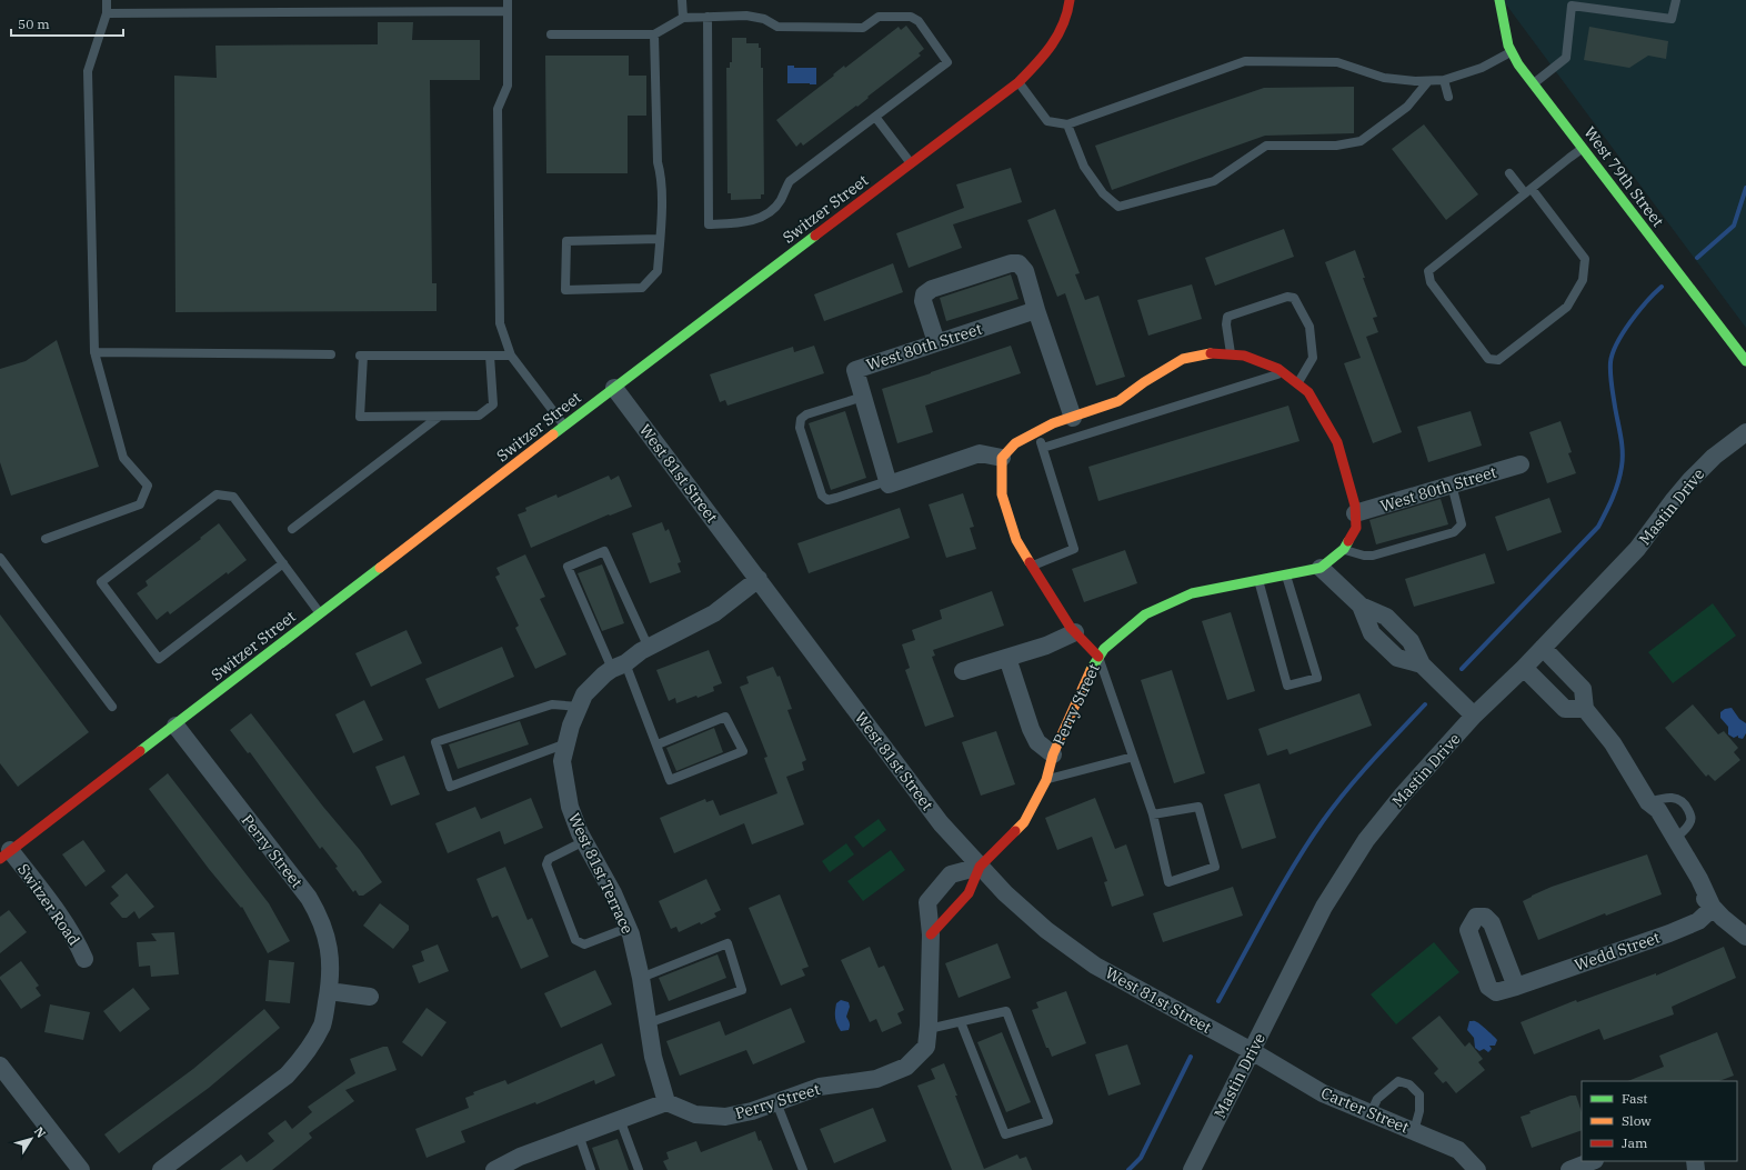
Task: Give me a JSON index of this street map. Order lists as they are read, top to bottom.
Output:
{
  "streets": {
    "street": [
      "West 79th Street",
      "Switzer Street",
      "West 80th Street",
      "West 81st Street",
      "Mastin Drive",
      "Perry Street",
      "West 81st Terrace",
      "Switzer Road",
      "Wedd Street",
      "Carter Street"
    ]
  },
  "crossings": [
    ["Switzer Street", "West 81st Street"],
    ["Switzer Street", "Perry Street"],
    ["Switzer Street", "Switzer Road"],
    ["West 81st Street", "Mastin Drive"],
    ["West 81st Street", "Perry Street"],
    ["West 81st Street", "West 81st Terrace"],
    ["West 81st Street", "Carter Street"],
    ["Mastin Drive", "Carter Street"],
    ["Perry Street", "West 81st Terrace"]
  ],
  "legend": ["Fast", "Slow", "Jam"],
  "scale_bar": "50 m",
  "north": "top right"
}
